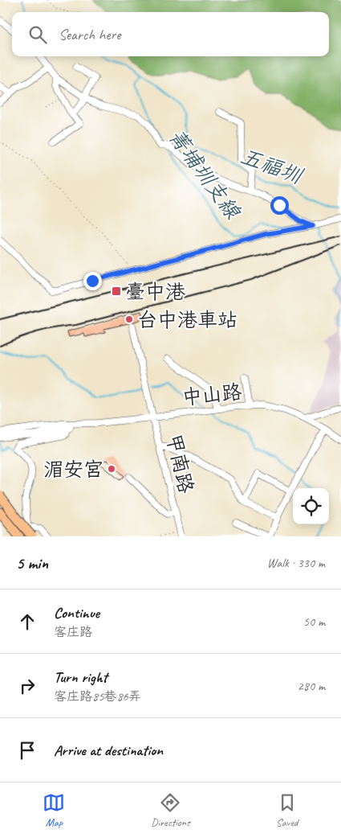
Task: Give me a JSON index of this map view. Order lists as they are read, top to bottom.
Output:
{
  "streets": {
    "street": ["中山路", "甲南路"]
  },
  "crossings": [
    ["中山路", "甲南路"]
  ],
  "water": ["五福圳", "菁埔圳支線"],
  "places": {
    "transit": ["臺中港"],
    "other": ["台中港車站", "湄安宮"]
  },
  "page": {
    "search": "Search here",
    "heading": ["5 min", "Walk · 330 m"],
    "list": [
      ["Continue", "客庄路", "50 m"],
      ["Turn right", "客庄路85巷86弄", "280 m"],
      "Arrive at destination"
    ],
    "nav": ["Map", "Directions", "Saved"]
  }
}
